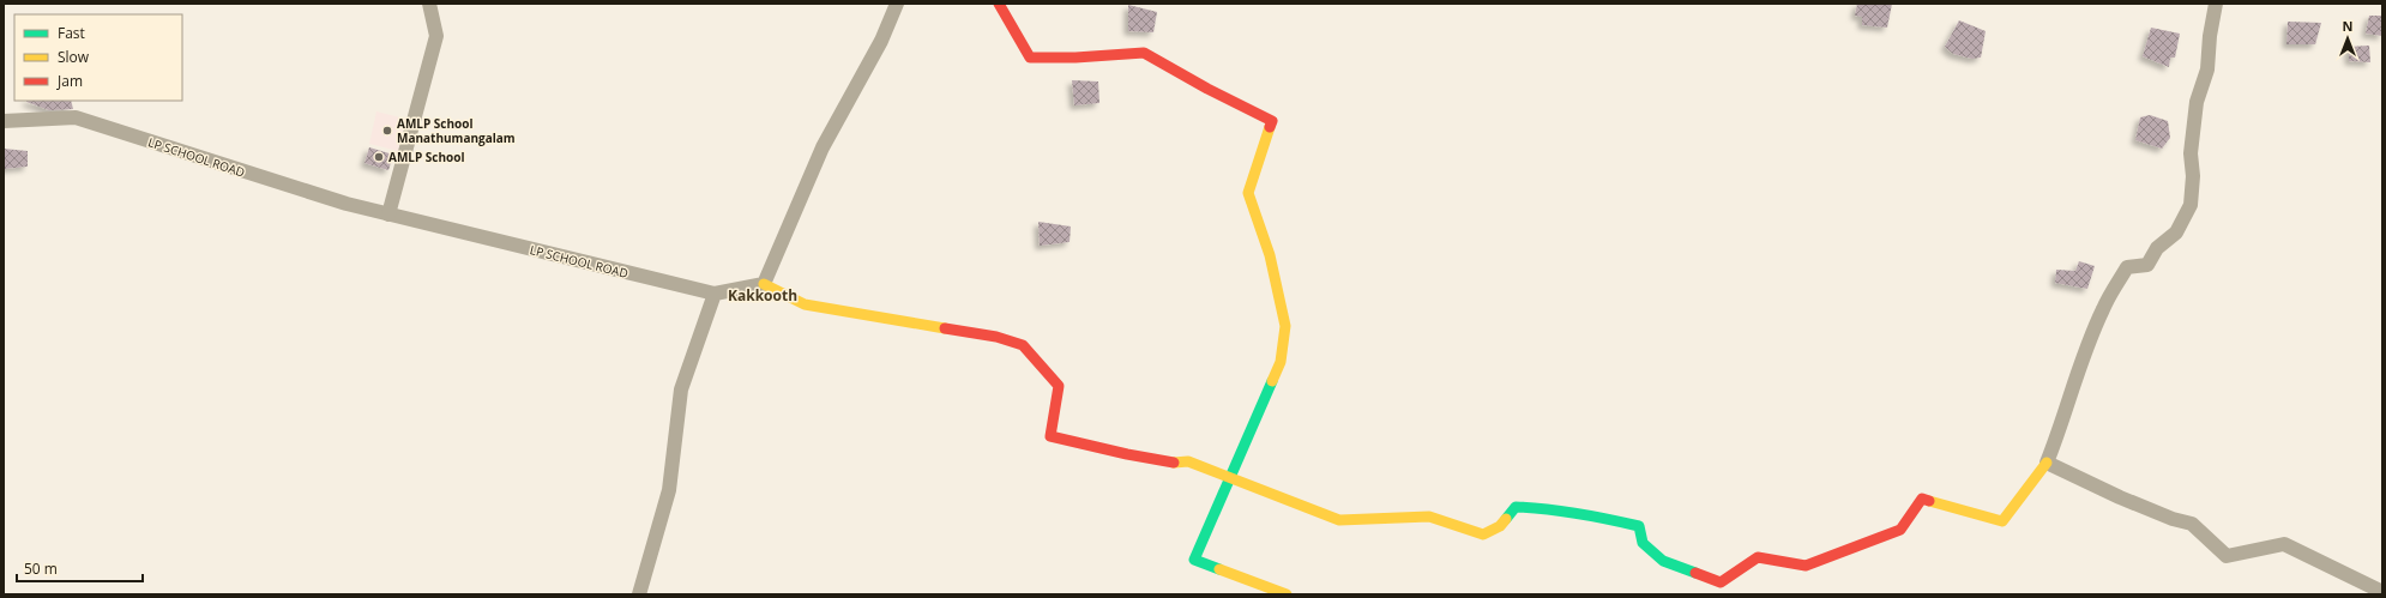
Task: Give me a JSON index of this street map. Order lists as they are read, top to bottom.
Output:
{
  "streets": {
    "street": ["LP SCHOOL ROAD"]
  },
  "districts": ["Kakkooth"],
  "places": ["AMLP School Manathumangalam", "AMLP School"],
  "legend": ["Fast", "Slow", "Jam"],
  "scale_bar": "50 m",
  "north": "top"
}
